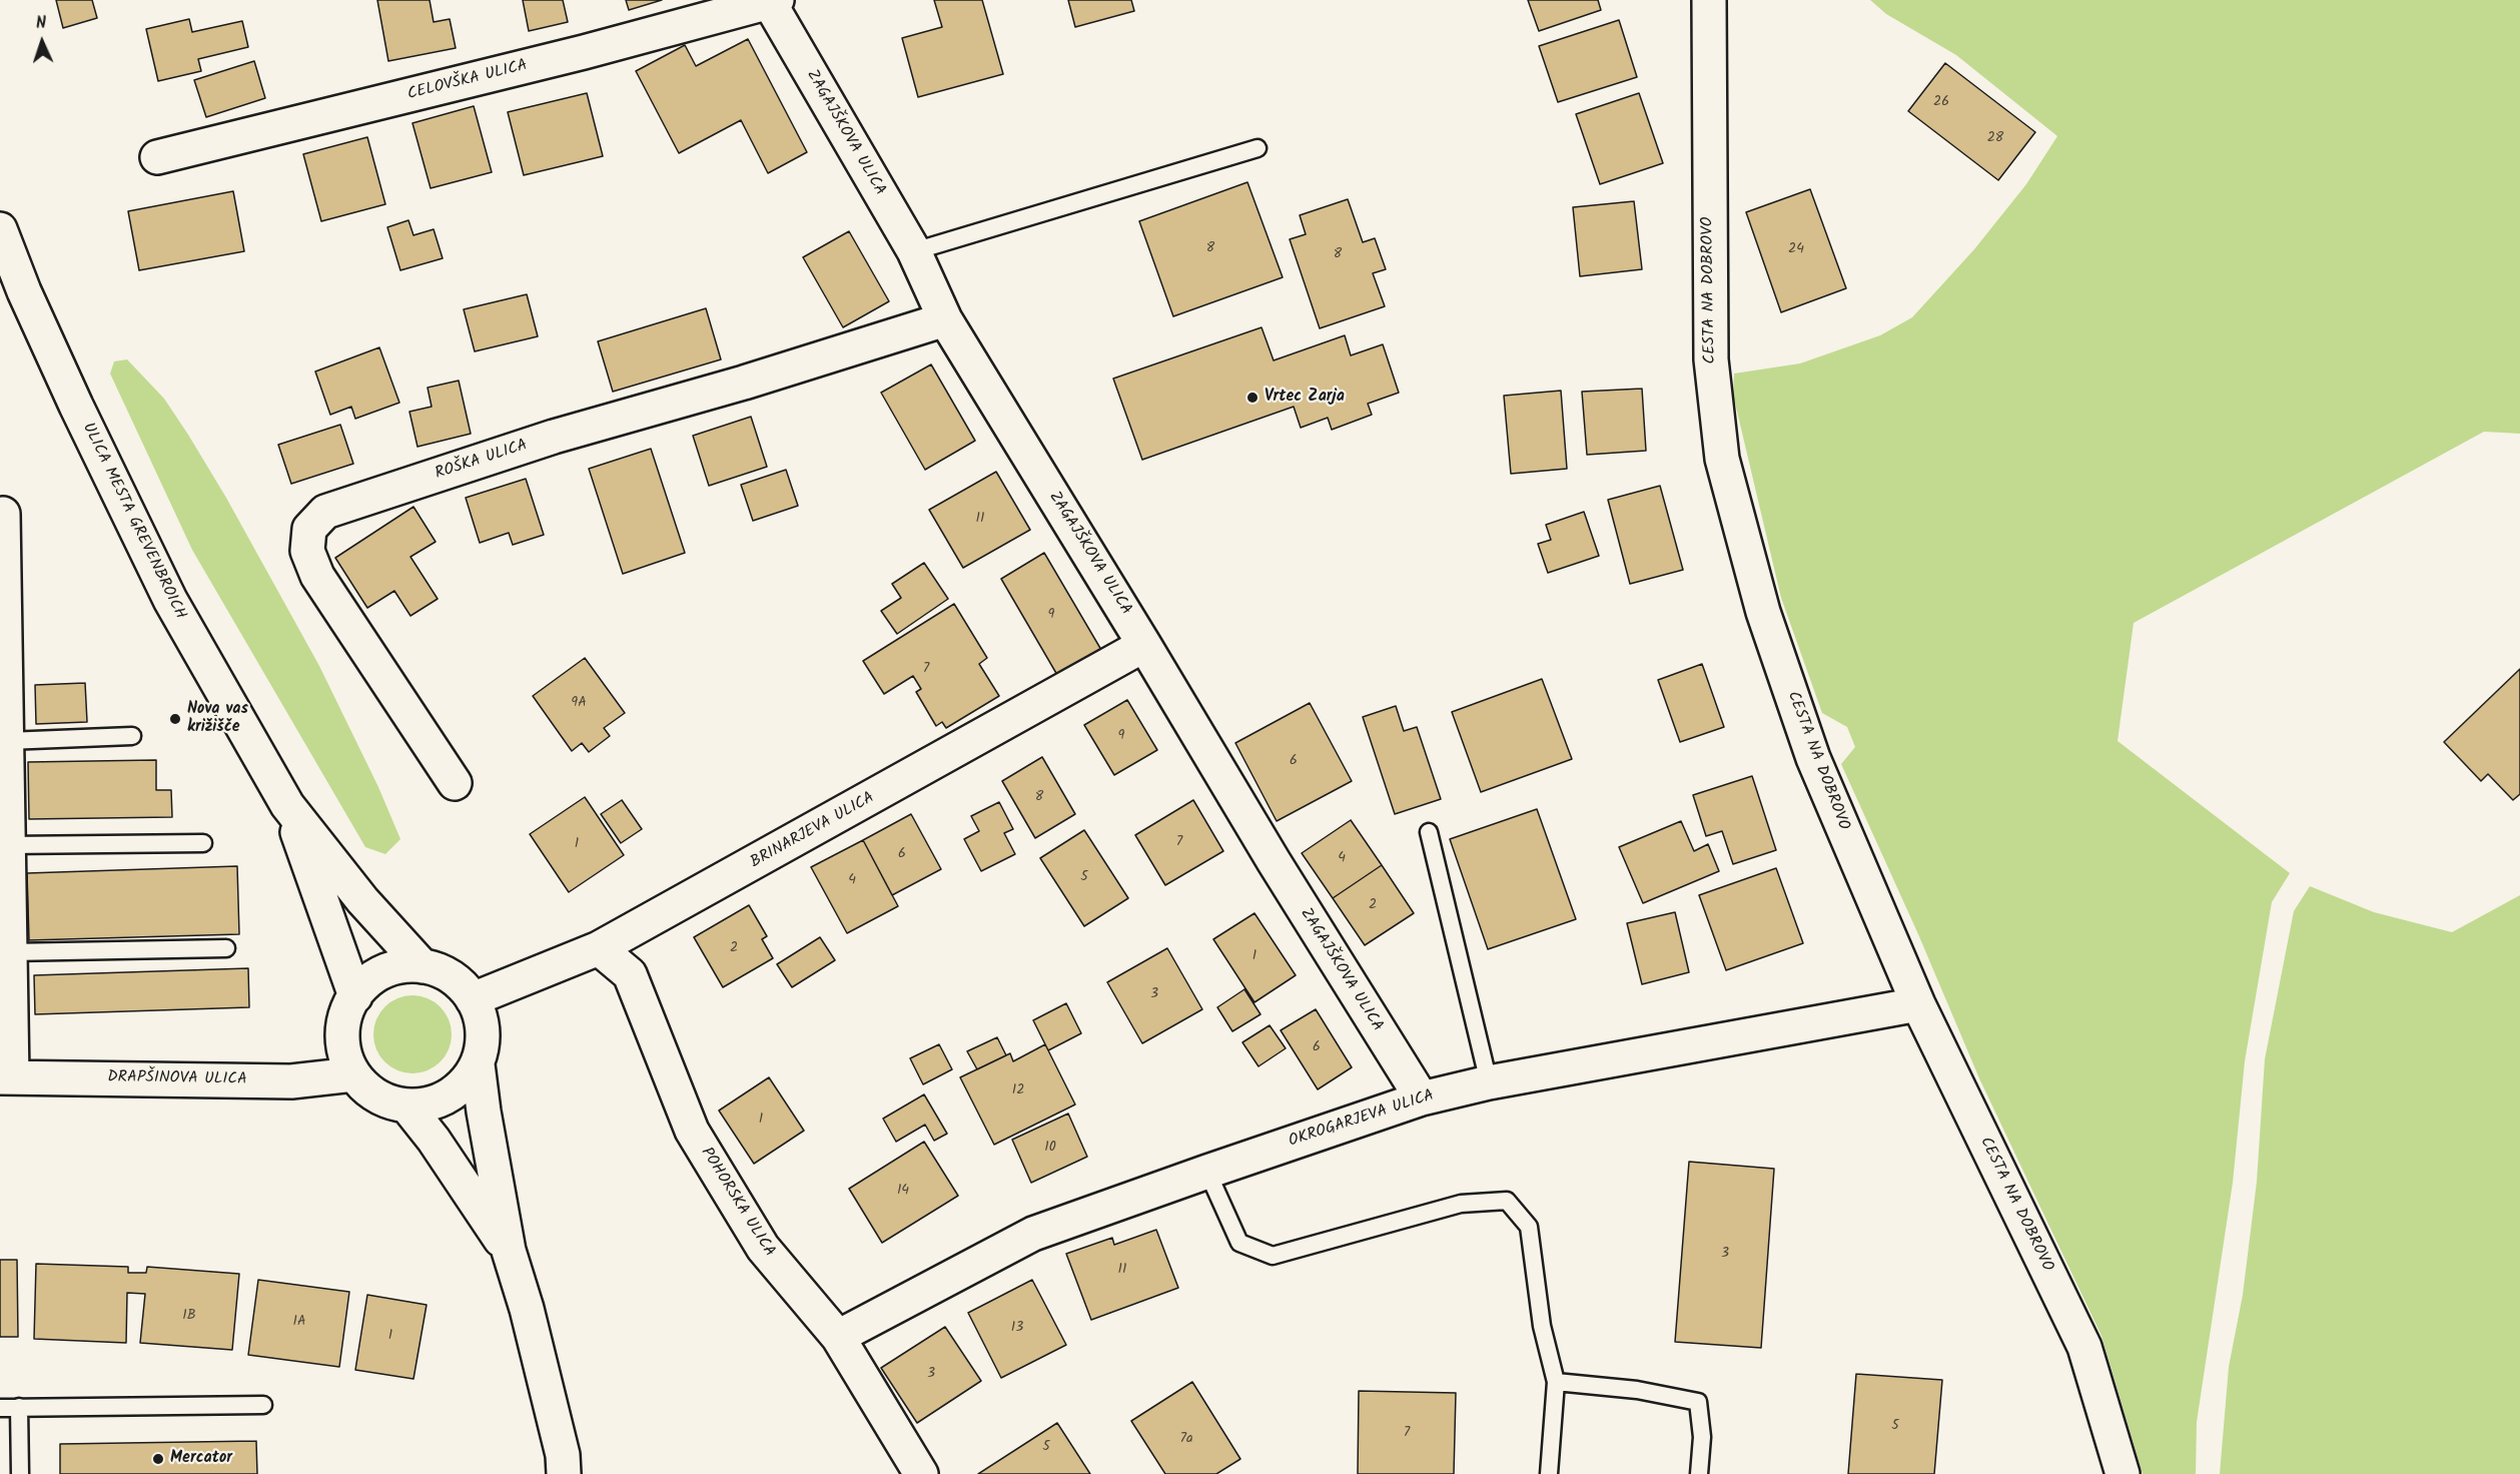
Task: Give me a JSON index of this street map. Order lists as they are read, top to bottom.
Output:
{
  "streets": {
    "street": [
      "CELOVŠKA ULICA",
      "ZAGAJŠKOVA ULICA",
      "CESTA NA DOBROVO",
      "ROŠKA ULICA",
      "ULICA MESTA GREVENBROICH",
      "BRINARJEVA ULICA",
      "DRAPŠINOVA ULICA",
      "OKROGARJEVA ULICA",
      "POHORSKA ULICA"
    ]
  },
  "crossings": [
    ["CELOVŠKA ULICA", "ZAGAJŠKOVA ULICA"],
    ["ZAGAJŠKOVA ULICA", "ROŠKA ULICA"],
    ["ZAGAJŠKOVA ULICA", "BRINARJEVA ULICA"],
    ["ZAGAJŠKOVA ULICA", "OKROGARJEVA ULICA"],
    ["CESTA NA DOBROVO", "OKROGARJEVA ULICA"],
    ["BRINARJEVA ULICA", "DRAPŠINOVA ULICA"],
    ["BRINARJEVA ULICA", "POHORSKA ULICA"],
    ["OKROGARJEVA ULICA", "POHORSKA ULICA"]
  ],
  "places": ["Vrtec Zarja", "Nova vas križišče", "Mercator"],
  "house_numbers": [
    "26",
    "28",
    "8",
    "24",
    "8",
    "11",
    "9",
    "7",
    "9A",
    "9",
    "6",
    "8",
    "7",
    "1",
    "6",
    "4",
    "5",
    "4",
    "2",
    "2",
    "1",
    "3",
    "6",
    "12",
    "1",
    "10",
    "14",
    "3",
    "11",
    "1B",
    "1A",
    "13",
    "1",
    "3",
    "5",
    "7",
    "7a",
    "5"
  ],
  "north": "top"
}
